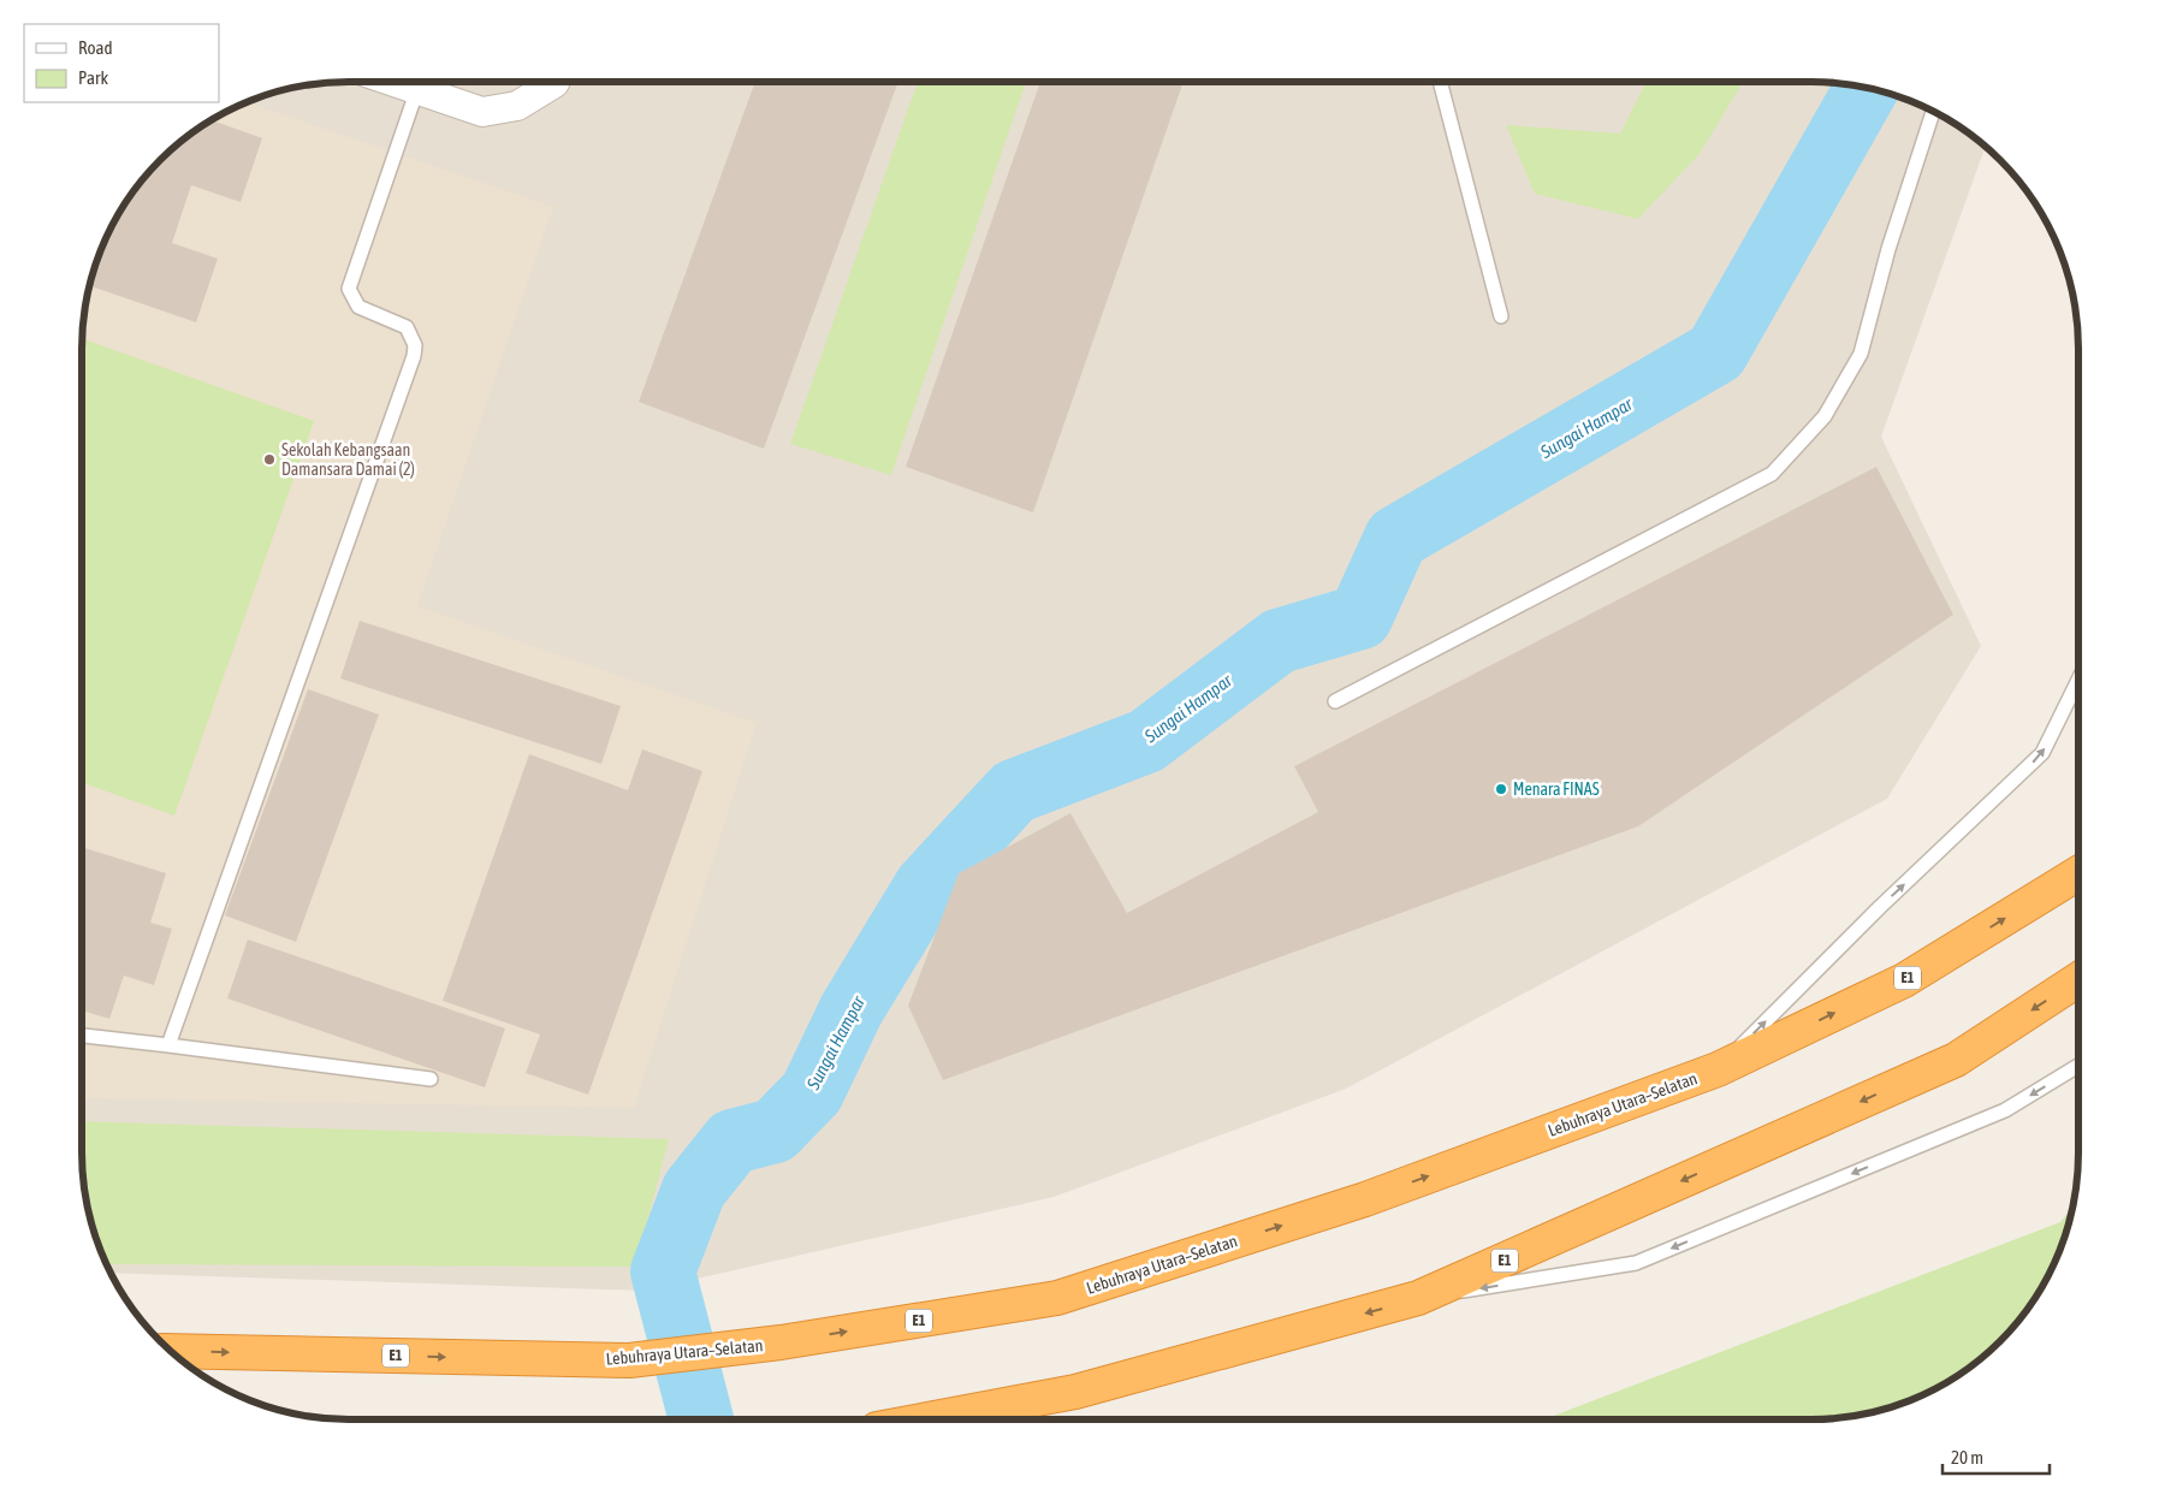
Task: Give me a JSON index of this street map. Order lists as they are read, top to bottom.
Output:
{
  "streets": {
    "highway": ["E1", "Lebuhraya Utara–Selatan"]
  },
  "water": ["Sungai Hampar"],
  "places": ["Sekolah Kebangsaan Damansara Damai (2)", "Menara FINAS"],
  "legend": ["Road", "Park"],
  "scale_bar": "20 m"
}
